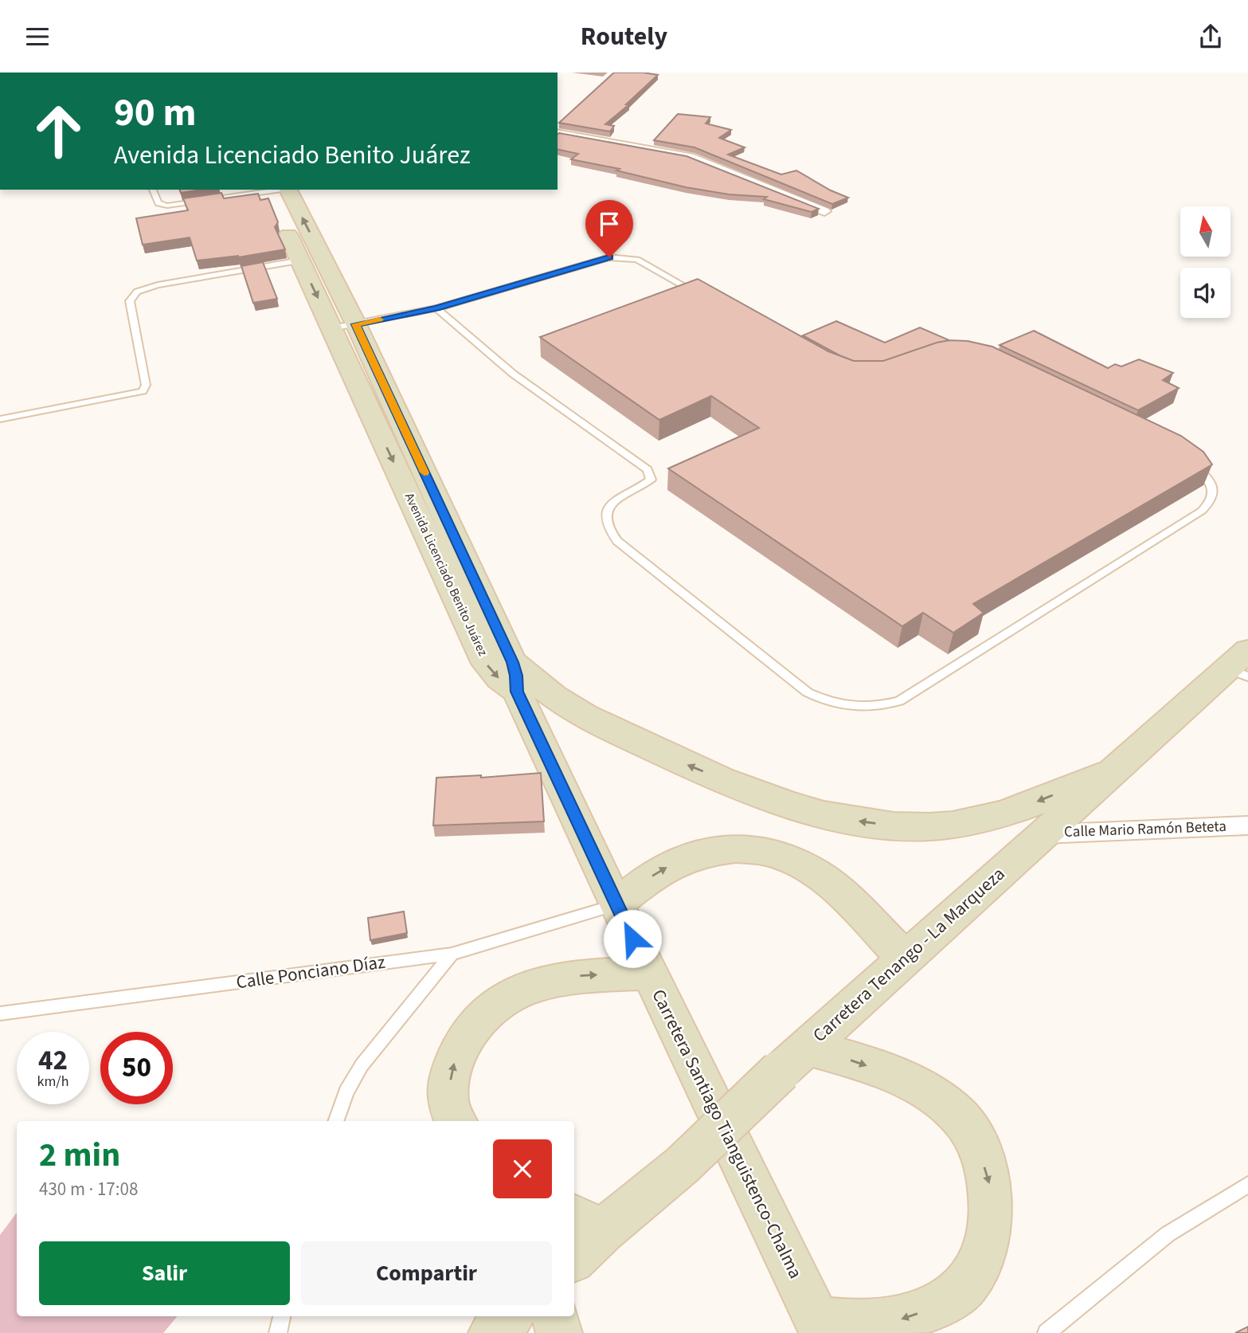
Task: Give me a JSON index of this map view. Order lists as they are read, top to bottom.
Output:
{
  "streets": {
    "main road": ["Avenida Licenciado Benito Juárez", "Carretera Tenango - La Marqueza", "Carretera Santiago Tianguistenco-Chalma"],
    "street": ["Calle Mario Ramón Beteta"],
    "lane": ["Calle Ponciano Díaz"]
  },
  "crossings": [
    ["Avenida Licenciado Benito Juárez", "Carretera Tenango - La Marqueza"],
    ["Avenida Licenciado Benito Juárez", "Carretera Santiago Tianguistenco-Chalma"],
    ["Calle Mario Ramón Beteta", "Carretera Tenango - La Marqueza"],
    ["Calle Ponciano Díaz", "Carretera Santiago Tianguistenco-Chalma"]
  ],
  "north": "top",
  "page": {
    "header": "Routely",
    "turn": ["90 m", "Avenida Licenciado Benito Juárez"],
    "speed": "42 km/h",
    "limit": "50",
    "heading": ["2 min", "430 m · 17:08"],
    "buttons": ["Salir", "Compartir"]
  }
}
